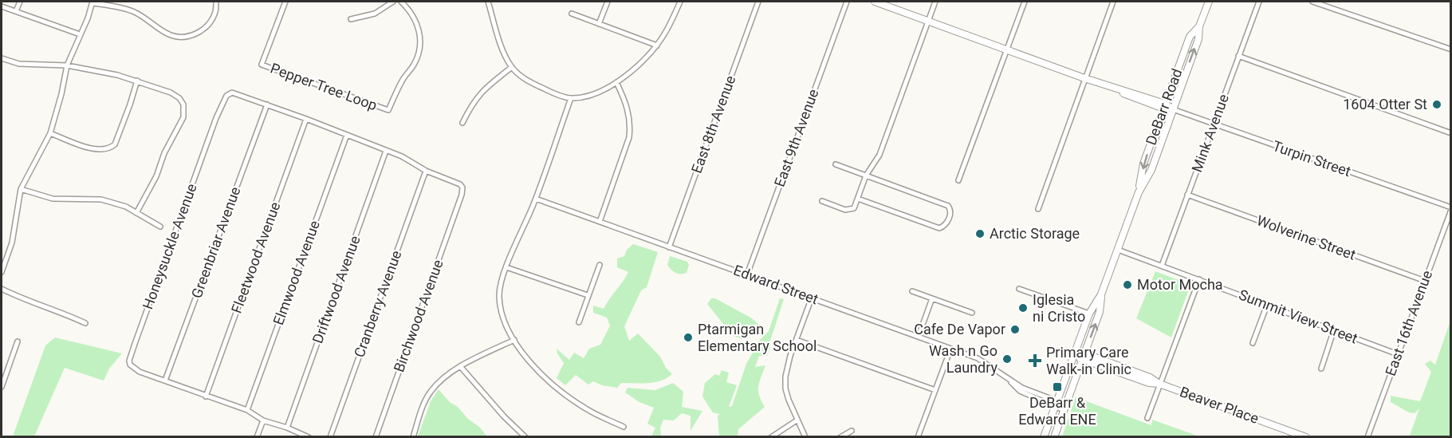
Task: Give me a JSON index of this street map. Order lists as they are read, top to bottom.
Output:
{
  "streets": {
    "main road": ["DeBarr Road", "Turpin Street", "Beaver Place"],
    "street": [
      "Pepper Tree Loop",
      "East 8th Avenue",
      "Mink Avenue",
      "East 9th Avenue",
      "Wolverine Street",
      "Greenbriar Avenue",
      "Honeysuckle Avenue",
      "Fleetwood Avenue",
      "Elmwood Avenue",
      "Edward Street",
      "Driftwood Avenue",
      "Cranberry Avenue",
      "Birchwood Avenue",
      "Summit View Street",
      "East 16th Avenue"
    ]
  },
  "crossings": [
    ["DeBarr Road", "Turpin Street"],
    ["DeBarr Road", "Edward Street"],
    ["DeBarr Road", "Summit View Street"],
    ["DeBarr Road", "Beaver Place"],
    ["East 8th Avenue", "Edward Street"],
    ["Mink Avenue", "Turpin Street"],
    ["Mink Avenue", "Wolverine Street"],
    ["Mink Avenue", "Summit View Street"],
    ["East 9th Avenue", "Edward Street"],
    ["Turpin Street", "East 16th Avenue"],
    ["Wolverine Street", "East 16th Avenue"],
    ["Greenbriar Avenue", "Honeysuckle Avenue"],
    ["Cranberry Avenue", "Birchwood Avenue"],
    ["Summit View Street", "East 16th Avenue"]
  ],
  "places": {
    "other": [
      "1604 Otter St",
      "Arctic Storage",
      "Motor Mocha",
      "Iglesia ni Cristo",
      "Cafe De Vapor",
      "Ptarmigan Elementary School",
      "Wash n Go Laundry"
    ],
    "health": ["Primary Care Walk-in Clinic"],
    "transit": ["DeBarr & Edward ENE"]
  }
}
